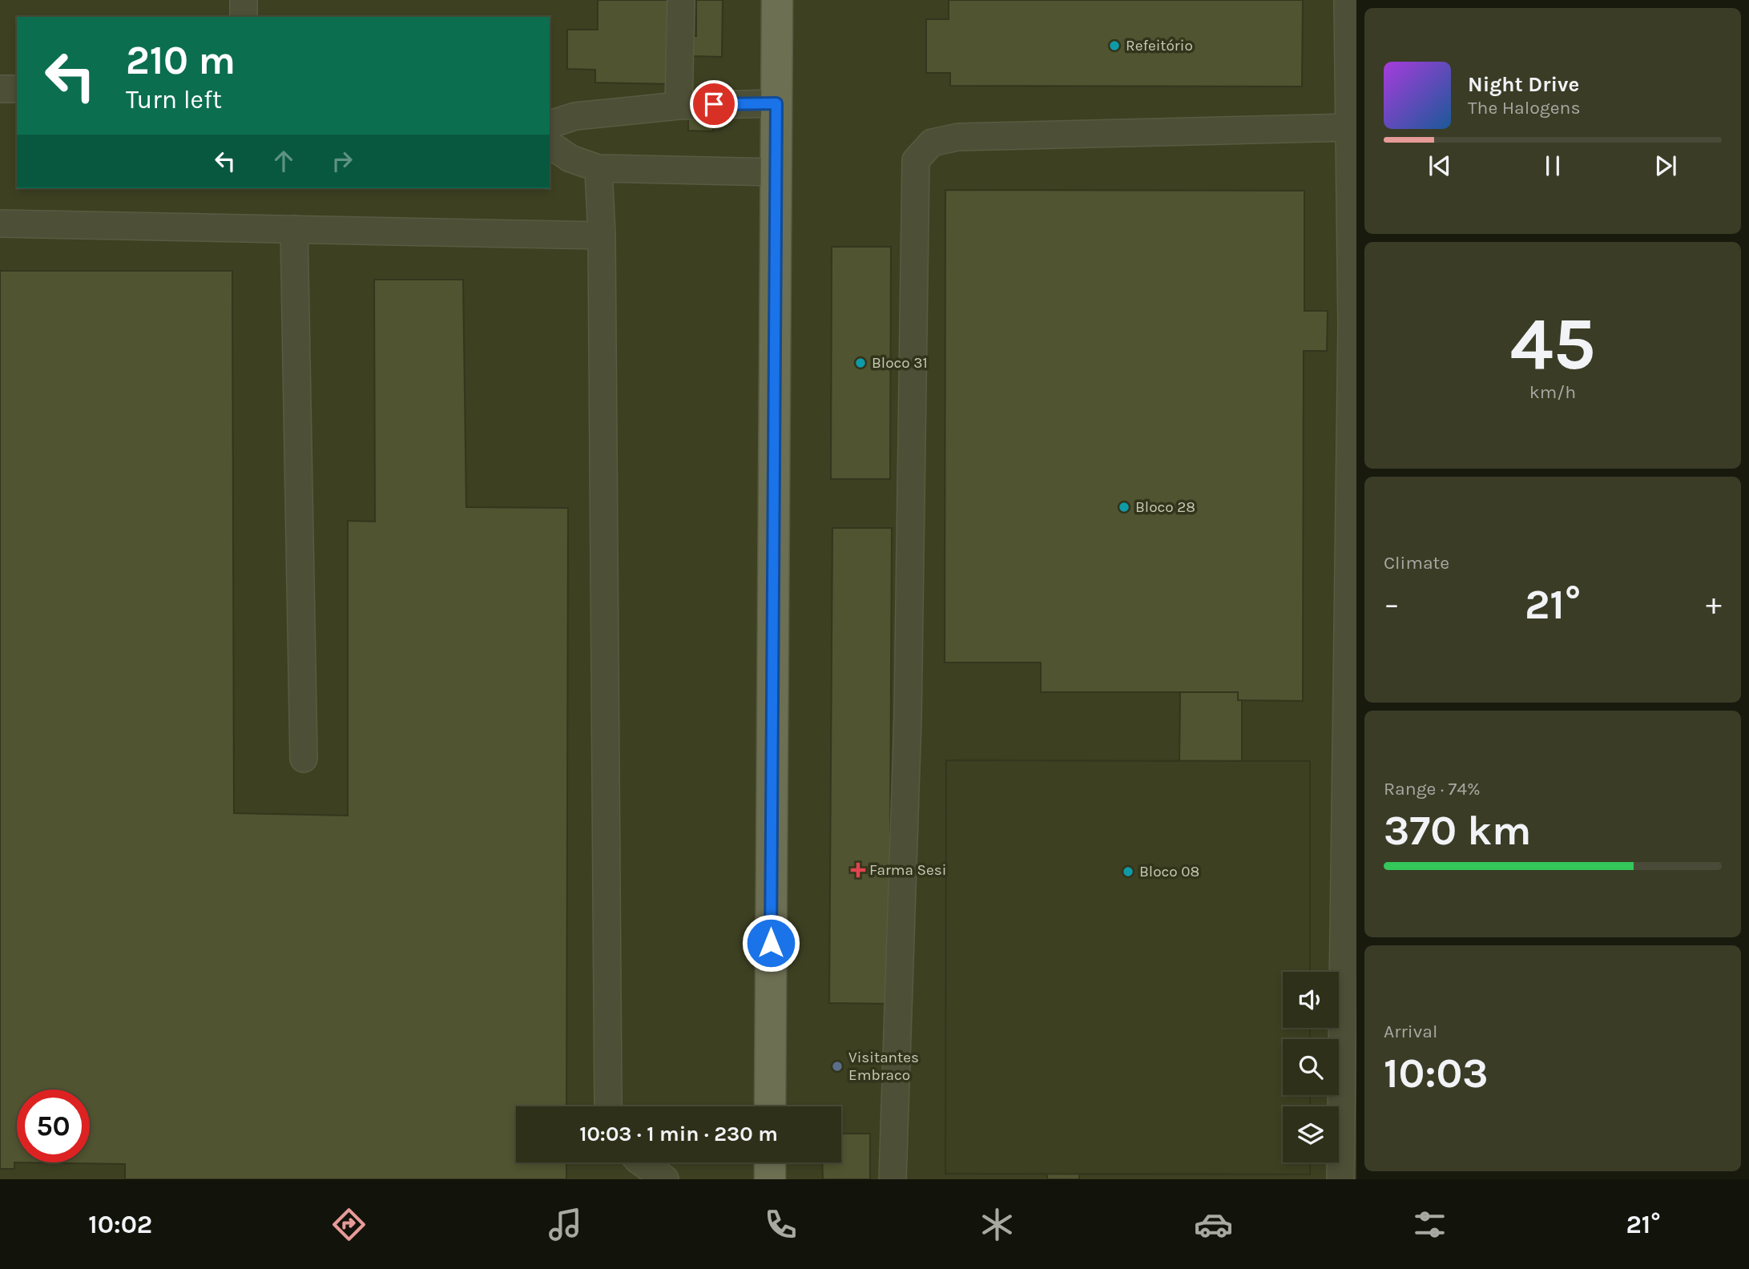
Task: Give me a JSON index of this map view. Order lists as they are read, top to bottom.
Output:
{
  "places": {
    "other": [
      "Refeitório",
      "Bloco 31",
      "Bloco 28",
      "Bloco 08",
      "Visitantes Embraco"
    ],
    "health": ["Farma Sesi"]
  },
  "page": {
    "turn": ["210 m", "Turn left"],
    "song": ["Night Drive", "The Halogens"],
    "tile": [
      ["45", "km/h"],
      "Climate",
      ["Range · 74%", "370 km"],
      ["Arrival", "10:03"]
    ],
    "heat": ["−", "21°", "+"],
    "limit": "50",
    "trip": "10:03 · 1 min · 230 m",
    "tabs": ["10:02", "21°"]
  }
}
